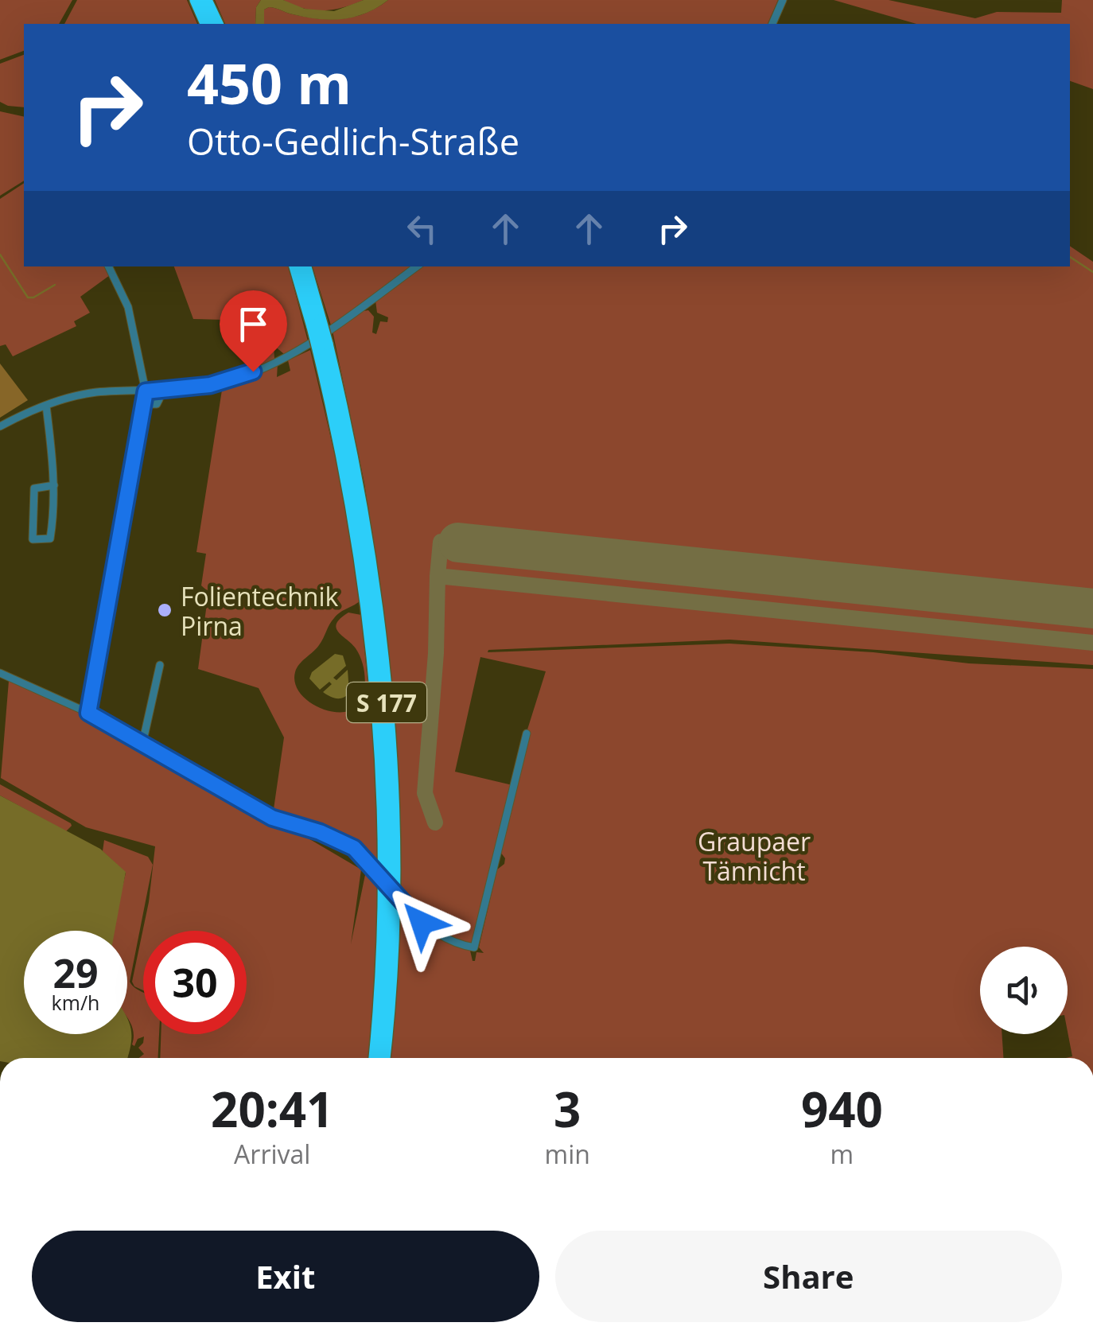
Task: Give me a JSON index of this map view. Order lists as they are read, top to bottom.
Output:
{
  "streets": {
    "highway": ["S 177"]
  },
  "parks": ["Graupaer Tännicht"],
  "places": ["Folientechnik Pirna"],
  "page": {
    "turn": ["450 m", "Otto-Gedlich-Straße"],
    "speed": "29 km/h",
    "limit": "30",
    "eta": [
      "20:41",
      "Arrival",
      "3",
      "min",
      "940",
      "m"
    ],
    "buttons": ["Exit", "Share"]
  }
}
